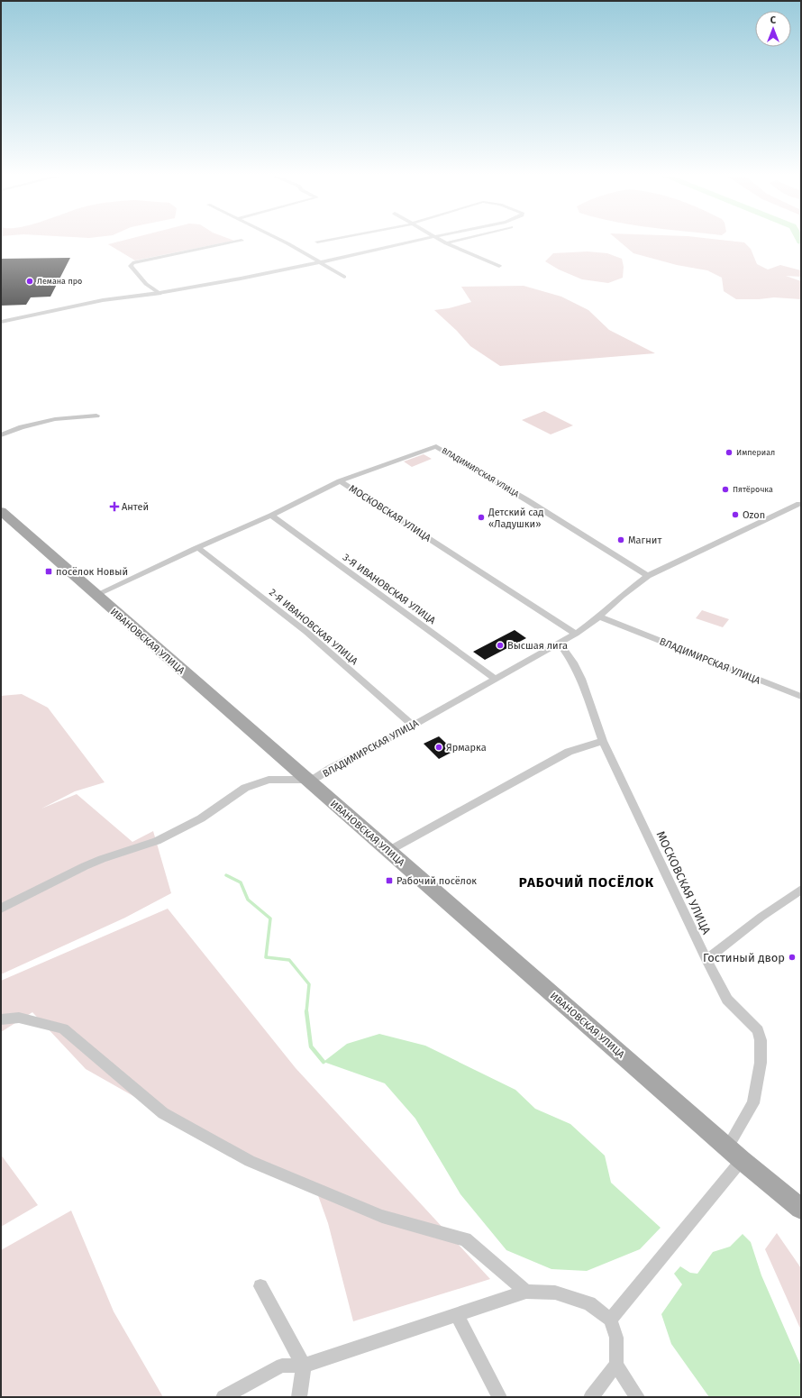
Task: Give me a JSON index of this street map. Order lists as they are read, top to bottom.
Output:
{
  "streets": {
    "main road": ["ИВАНОВСКАЯ УЛИЦА"],
    "street": [
      "ВЛАДИМИРСКАЯ УЛИЦА",
      "МОСКОВСКАЯ УЛИЦА",
      "3-Я ИВАНОВСКАЯ УЛИЦА",
      "2-Я ИВАНОВСКАЯ УЛИЦА"
    ]
  },
  "crossings": [
    ["ВЛАДИМИРСКАЯ УЛИЦА", "МОСКОВСКАЯ УЛИЦА"],
    ["ВЛАДИМИРСКАЯ УЛИЦА", "3-Я ИВАНОВСКАЯ УЛИЦА"],
    ["ВЛАДИМИРСКАЯ УЛИЦА", "2-Я ИВАНОВСКАЯ УЛИЦА"],
    ["ВЛАДИМИРСКАЯ УЛИЦА", "ИВАНОВСКАЯ УЛИЦА"],
    ["МОСКОВСКАЯ УЛИЦА", "3-Я ИВАНОВСКАЯ УЛИЦА"],
    ["МОСКОВСКАЯ УЛИЦА", "2-Я ИВАНОВСКАЯ УЛИЦА"],
    ["МОСКОВСКАЯ УЛИЦА", "ИВАНОВСКАЯ УЛИЦА"]
  ],
  "districts": ["РАБОЧИЙ ПОСЁЛОК"],
  "places": {
    "other": [
      "Лемана про",
      "Империал",
      "Пятёрочка",
      "Ozon",
      "Детский сад «Ладушки»",
      "Магнит",
      "Высшая лига",
      "Ярмарка",
      "Гостиный двор"
    ],
    "health": ["Антей"],
    "transit": ["посёлок Новый", "Рабочий посёлок"]
  },
  "north": "top"
}
